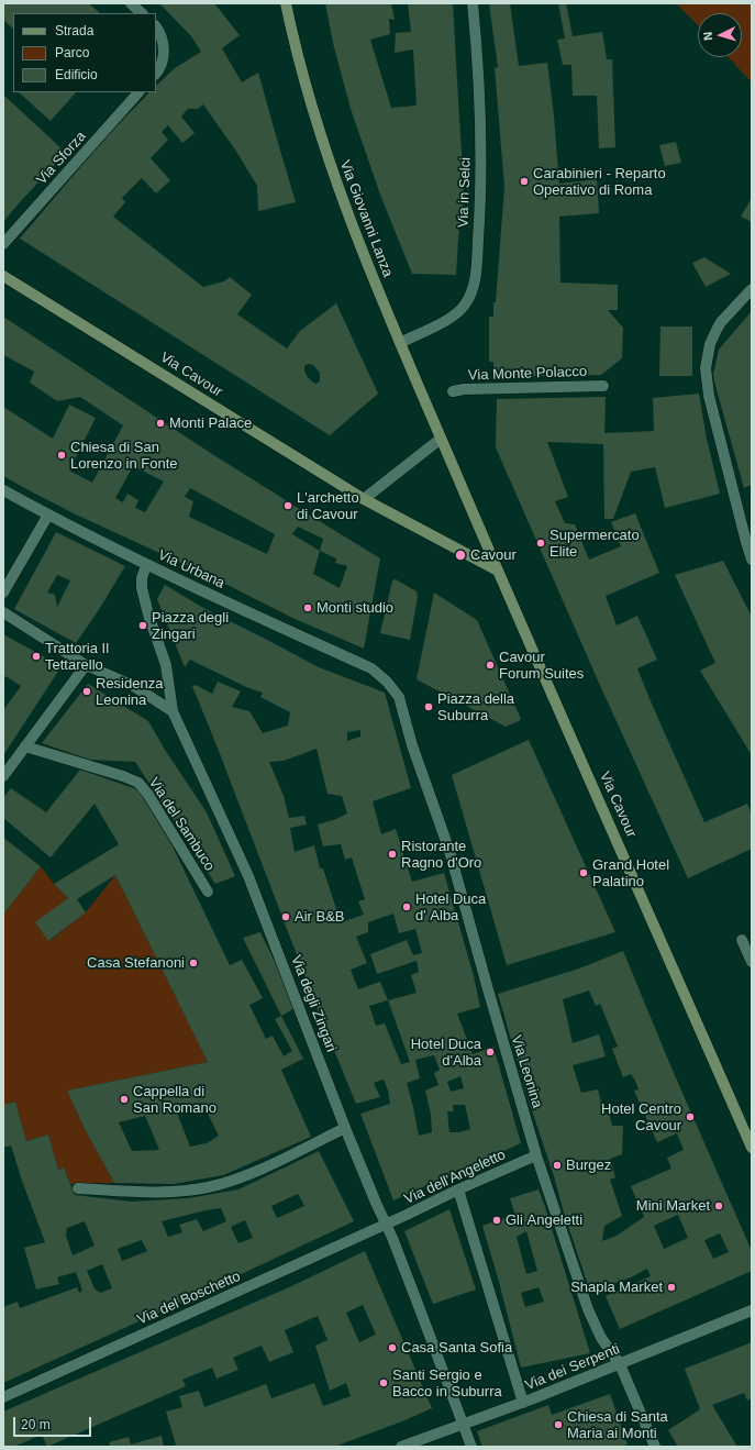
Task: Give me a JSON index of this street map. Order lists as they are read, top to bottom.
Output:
{
  "streets": {
    "main road": ["Via Giovanni Lanza", "Via Cavour"],
    "street": [
      "Via Sforza",
      "Via in Selci",
      "Via Monte Polacco",
      "Via Urbana",
      "Via del Sambuco",
      "Via degli Zingari",
      "Via Leonina",
      "Via dell'Angeletto",
      "Via del Boschetto",
      "Via dei Serpenti"
    ]
  },
  "crossings": [
    ["Via in Selci", "Via Giovanni Lanza"],
    ["Via Giovanni Lanza", "Via Cavour"],
    ["Via Urbana", "Via Leonina"],
    ["Via degli Zingari", "Via dell'Angeletto"],
    ["Via degli Zingari", "Via del Boschetto"],
    ["Via degli Zingari", "Via dei Serpenti"],
    ["Via Leonina", "Via dell'Angeletto"],
    ["Via Leonina", "Via dei Serpenti"],
    ["Via dell'Angeletto", "Via del Boschetto"]
  ],
  "places": [
    "Carabinieri - Reparto Operativo di Roma",
    "Monti Palace",
    "Chiesa di San Lorenzo in Fonte",
    "L'archetto di Cavour",
    "Supermercato Elite",
    "Cavour",
    "Monti studio",
    "Piazza degli Zingari",
    "Trattoria Il Tettarello",
    "Cavour Forum Suites",
    "Residenza Leonina",
    "Piazza della Suburra",
    "Ristorante Ragno d'Oro",
    "Grand Hotel Palatino",
    "Hotel Duca d' Alba",
    "Air B&B",
    "Casa Stefanoni",
    "Hotel Duca d'Alba",
    "Cappella di San Romano",
    "Hotel Centro Cavour",
    "Burgez",
    "Mini Market",
    "Gli Angeletti",
    "Shapla Market",
    "Casa Santa Sofia",
    "Santi Sergio e Bacco in Suburra",
    "Chiesa di Santa Maria ai Monti"
  ],
  "legend": ["Strada", "Parco", "Edificio"],
  "scale_bar": "20 m",
  "north": "left"
}
